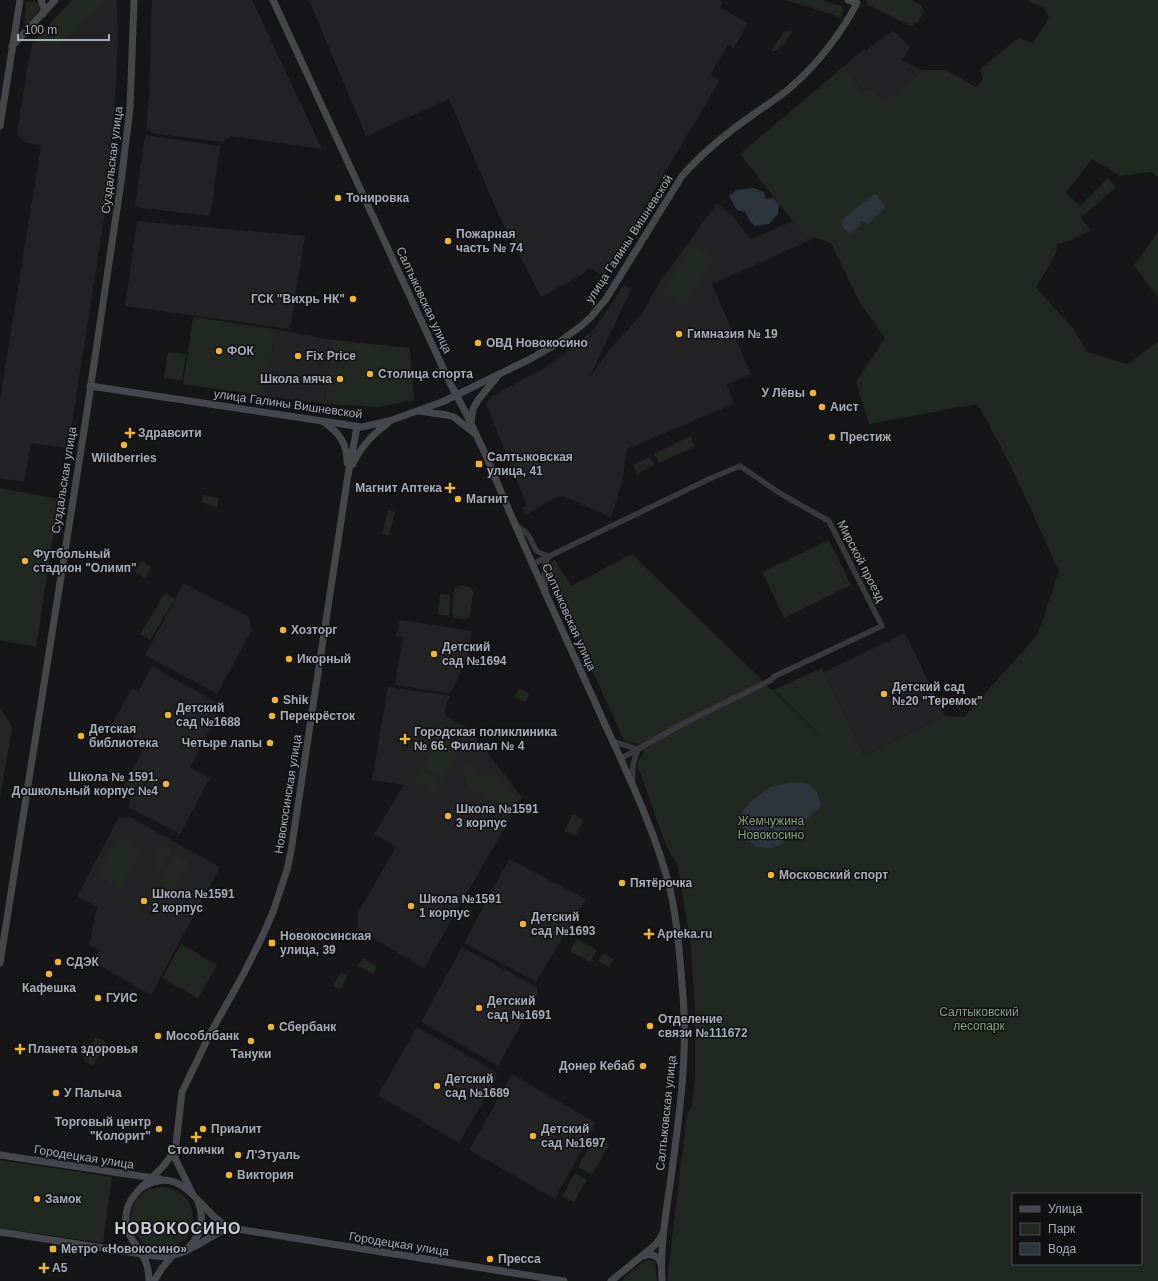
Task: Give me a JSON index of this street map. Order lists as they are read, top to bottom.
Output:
{
  "streets": {
    "street": [
      "Суздальская улица",
      "улица Галины Вишневской",
      "Салтыковская улица",
      "Мирской проезд",
      "Новокосинская улица",
      "Городецкая улица"
    ]
  },
  "crossings": [
    ["Суздальская улица", "улица Галины Вишневской"],
    ["улица Галины Вишневской", "Салтыковская улица"],
    ["улица Галины Вишневской", "Новокосинская улица"],
    ["Салтыковская улица", "Мирской проезд"]
  ],
  "districts": ["НОВОКОСИНО"],
  "parks": ["Жемчужина Новокосино", "Салтыковский лесопарк"],
  "places": {
    "other": [
      "Тонировка",
      "Пожарная часть № 74",
      "ГСК \"Вихрь НК\"",
      "Гимназия № 19",
      "ОВД Новокосино",
      "ФОК",
      "Fix Price",
      "Столица спорта",
      "Школа мяча",
      "У Лёвы",
      "Аист",
      "Престиж",
      "Wildberries",
      "Магнит",
      "Футбольный стадион \"Олимп\"",
      "Хозторг",
      "Детский сад №1694",
      "Икорный",
      "Детский сад №20 \"Теремок\"",
      "Shik",
      "Детский сад №1688",
      "Перекрёсток",
      "Детская библиотека",
      "Четыре лапы",
      "Школа № 1591. Дошкольный корпус №4",
      "Школа №1591 3 корпус",
      "Московский спорт",
      "Пятёрочка",
      "Школа №1591 2 корпус",
      "Школа №1591 1 корпус",
      "Детский сад №1693",
      "СДЭК",
      "Кафешка",
      "ГУИС",
      "Детский сад №1691",
      "Отделение связи №111672",
      "Сбербанк",
      "Мособлбанк",
      "Тануки",
      "Донер Кебаб",
      "Детский сад №1689",
      "У Палыча",
      "Торговый центр \"Колорит\"",
      "Приалит",
      "Детский сад №1697",
      "Л'Этуаль",
      "Виктория",
      "Замок",
      "Пресса"
    ],
    "health": [
      "Здравсити",
      "Магнит Аптека",
      "Городская поликлиника № 66. Филиал № 4",
      "Apteka.ru",
      "Планета здоровья",
      "Столички",
      "А5"
    ],
    "transit": ["Салтыковская улица, 41", "Новокосинская улица, 39", "Метро «Новокосино»"]
  },
  "legend": ["Улица", "Парк", "Вода"],
  "scale_bar": "100 m"
}
